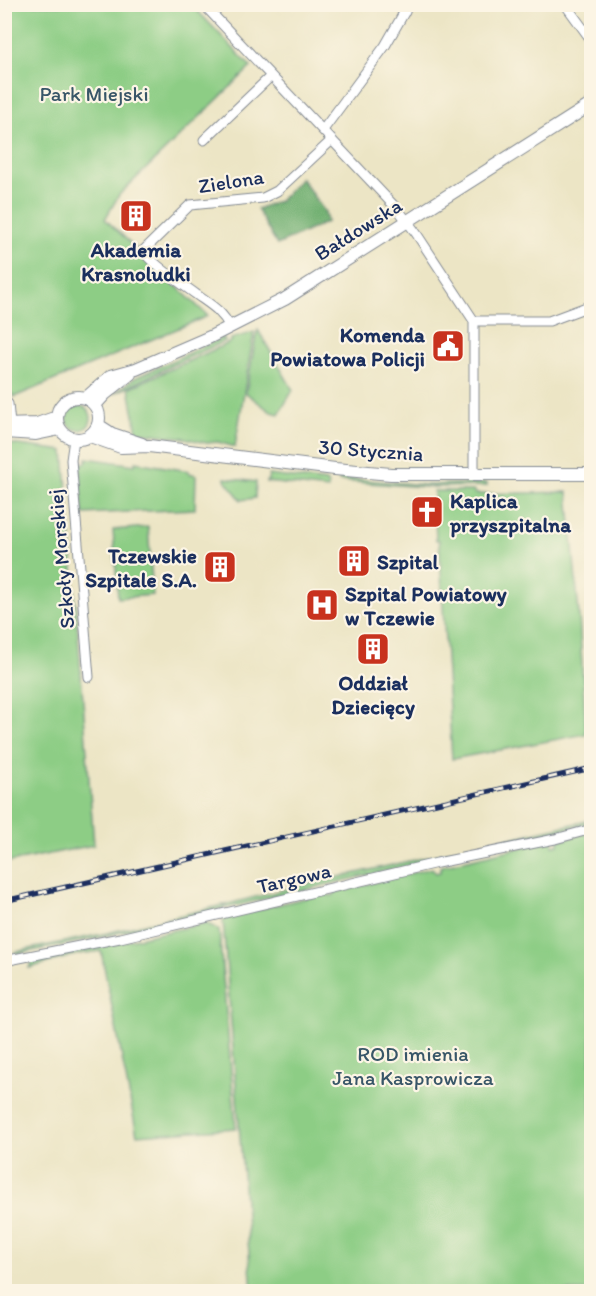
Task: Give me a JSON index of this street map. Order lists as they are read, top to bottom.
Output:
{
  "streets": {
    "street": [
      "Zielona",
      "Bałdowska",
      "30 Stycznia",
      "Szkoły Morskiej",
      "Targowa"
    ]
  },
  "crossings": [
    ["Zielona", "Bałdowska"],
    ["Bałdowska", "30 Stycznia"],
    ["Bałdowska", "Szkoły Morskiej"],
    ["30 Stycznia", "Szkoły Morskiej"]
  ],
  "parks": ["Park Miejski", "ROD imienia Jana Kasprowicza"],
  "places": {
    "building": [
      "Akademia Krasnoludki",
      "Szpital",
      "Tczewskie Szpitale S.A.",
      "Oddział Dziecięcy"
    ],
    "public building": ["Komenda Powiatowa Policji"],
    "church": ["Kaplica przyszpitalna"],
    "hospital": ["Szpital Powiatowy w Tczewie"]
  }
}
